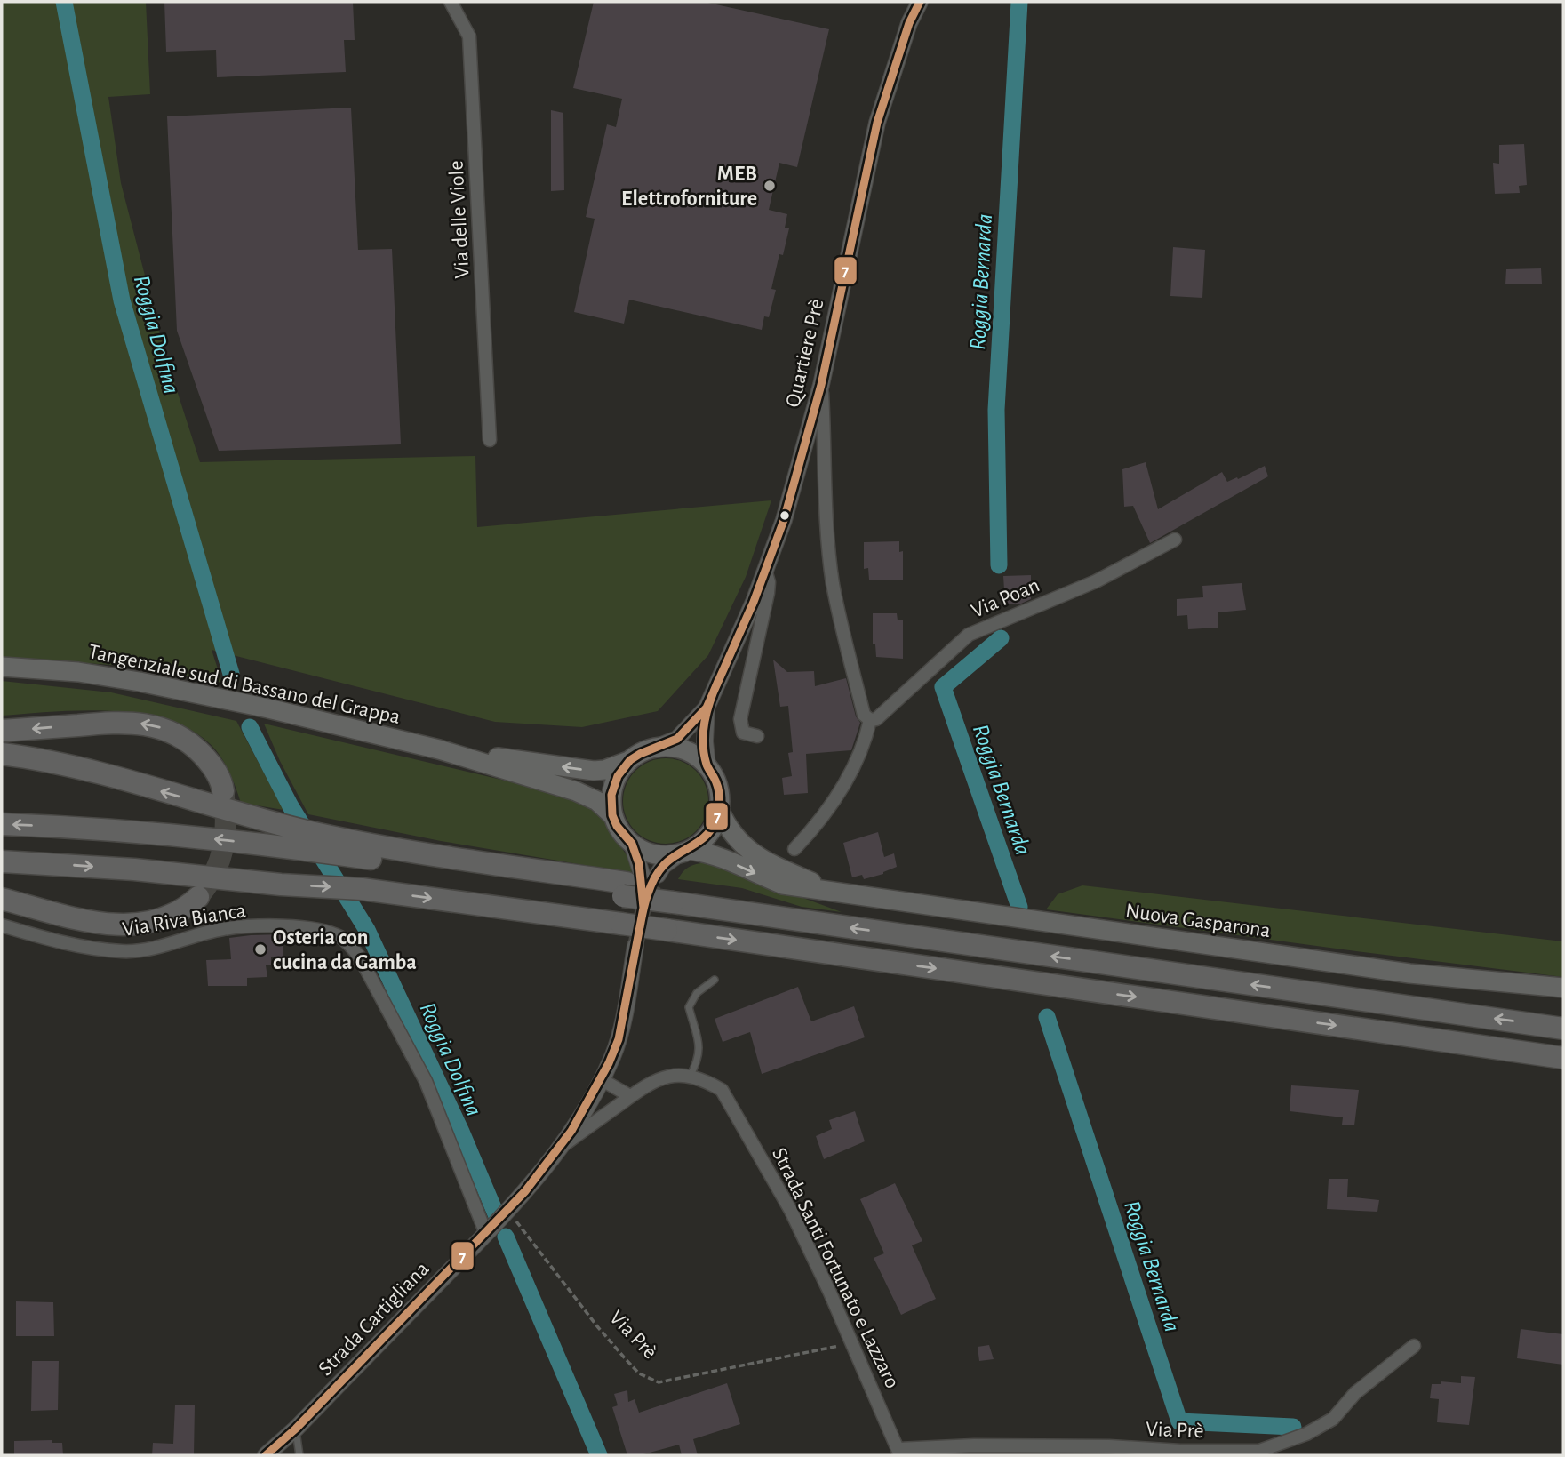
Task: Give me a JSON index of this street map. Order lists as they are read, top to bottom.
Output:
{
  "streets": {
    "main road": ["Tangenziale sud di Bassano del Grappa", "Nuova Gasparona"],
    "street": [
      "Via delle Viole",
      "Quartiere Prè",
      "Via Poan",
      "Via Riva Bianca",
      "Strada Santi Fortunato e Lazzaro",
      "Strada Cartigliana",
      "Via Prè"
    ]
  },
  "crossings": [
    ["Quartiere Prè", "Tangenziale sud di Bassano del Grappa"],
    ["Quartiere Prè", "Nuova Gasparona"],
    ["Tangenziale sud di Bassano del Grappa", "Nuova Gasparona"],
    ["Via Riva Bianca", "Strada Cartigliana"],
    ["Strada Santi Fortunato e Lazzaro", "Strada Cartigliana"],
    ["Strada Santi Fortunato e Lazzaro", "Via Prè"],
    ["Strada Cartigliana", "Via Prè"]
  ],
  "water": ["Roggia Bernarda", "Roggia Dolfina"],
  "places": ["MEB Elettroforniture", "Osteria con cucina da Gamba"],
  "lines": ["transit line 7"]
}
